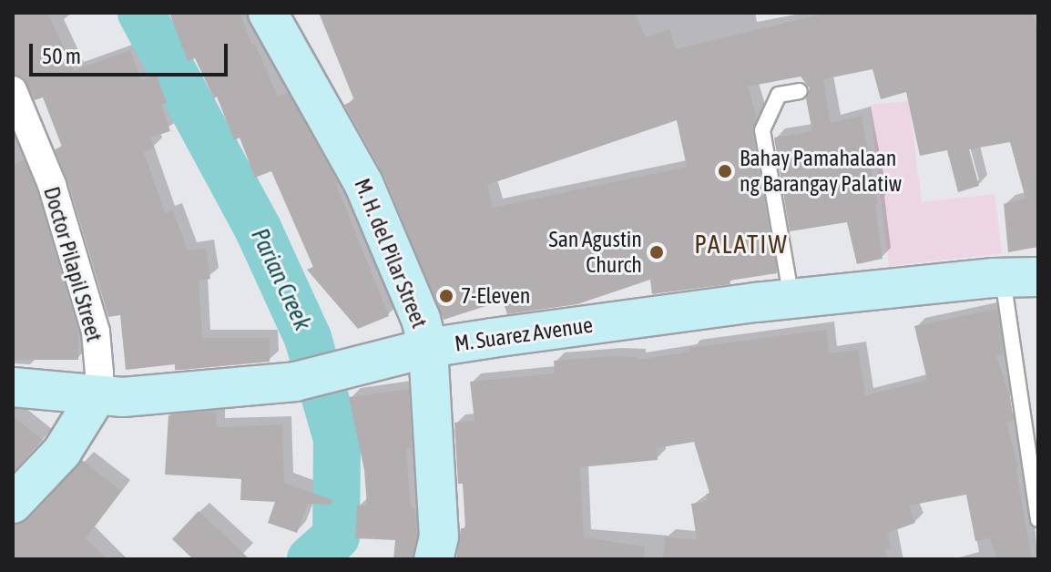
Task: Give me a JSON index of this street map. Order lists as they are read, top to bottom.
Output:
{
  "streets": {
    "street": ["M. H. del Pilar Street", "Doctor Pilapil Street", "M. Suarez Avenue"]
  },
  "crossings": [
    ["M. H. del Pilar Street", "M. Suarez Avenue"],
    ["Doctor Pilapil Street", "M. Suarez Avenue"]
  ],
  "districts": ["PALATIW"],
  "water": ["Parian Creek"],
  "places": ["Bahay Pamahalaan ng Barangay Palatiw", "San Agustin Church", "7-Eleven"],
  "scale_bar": "50 m"
}
